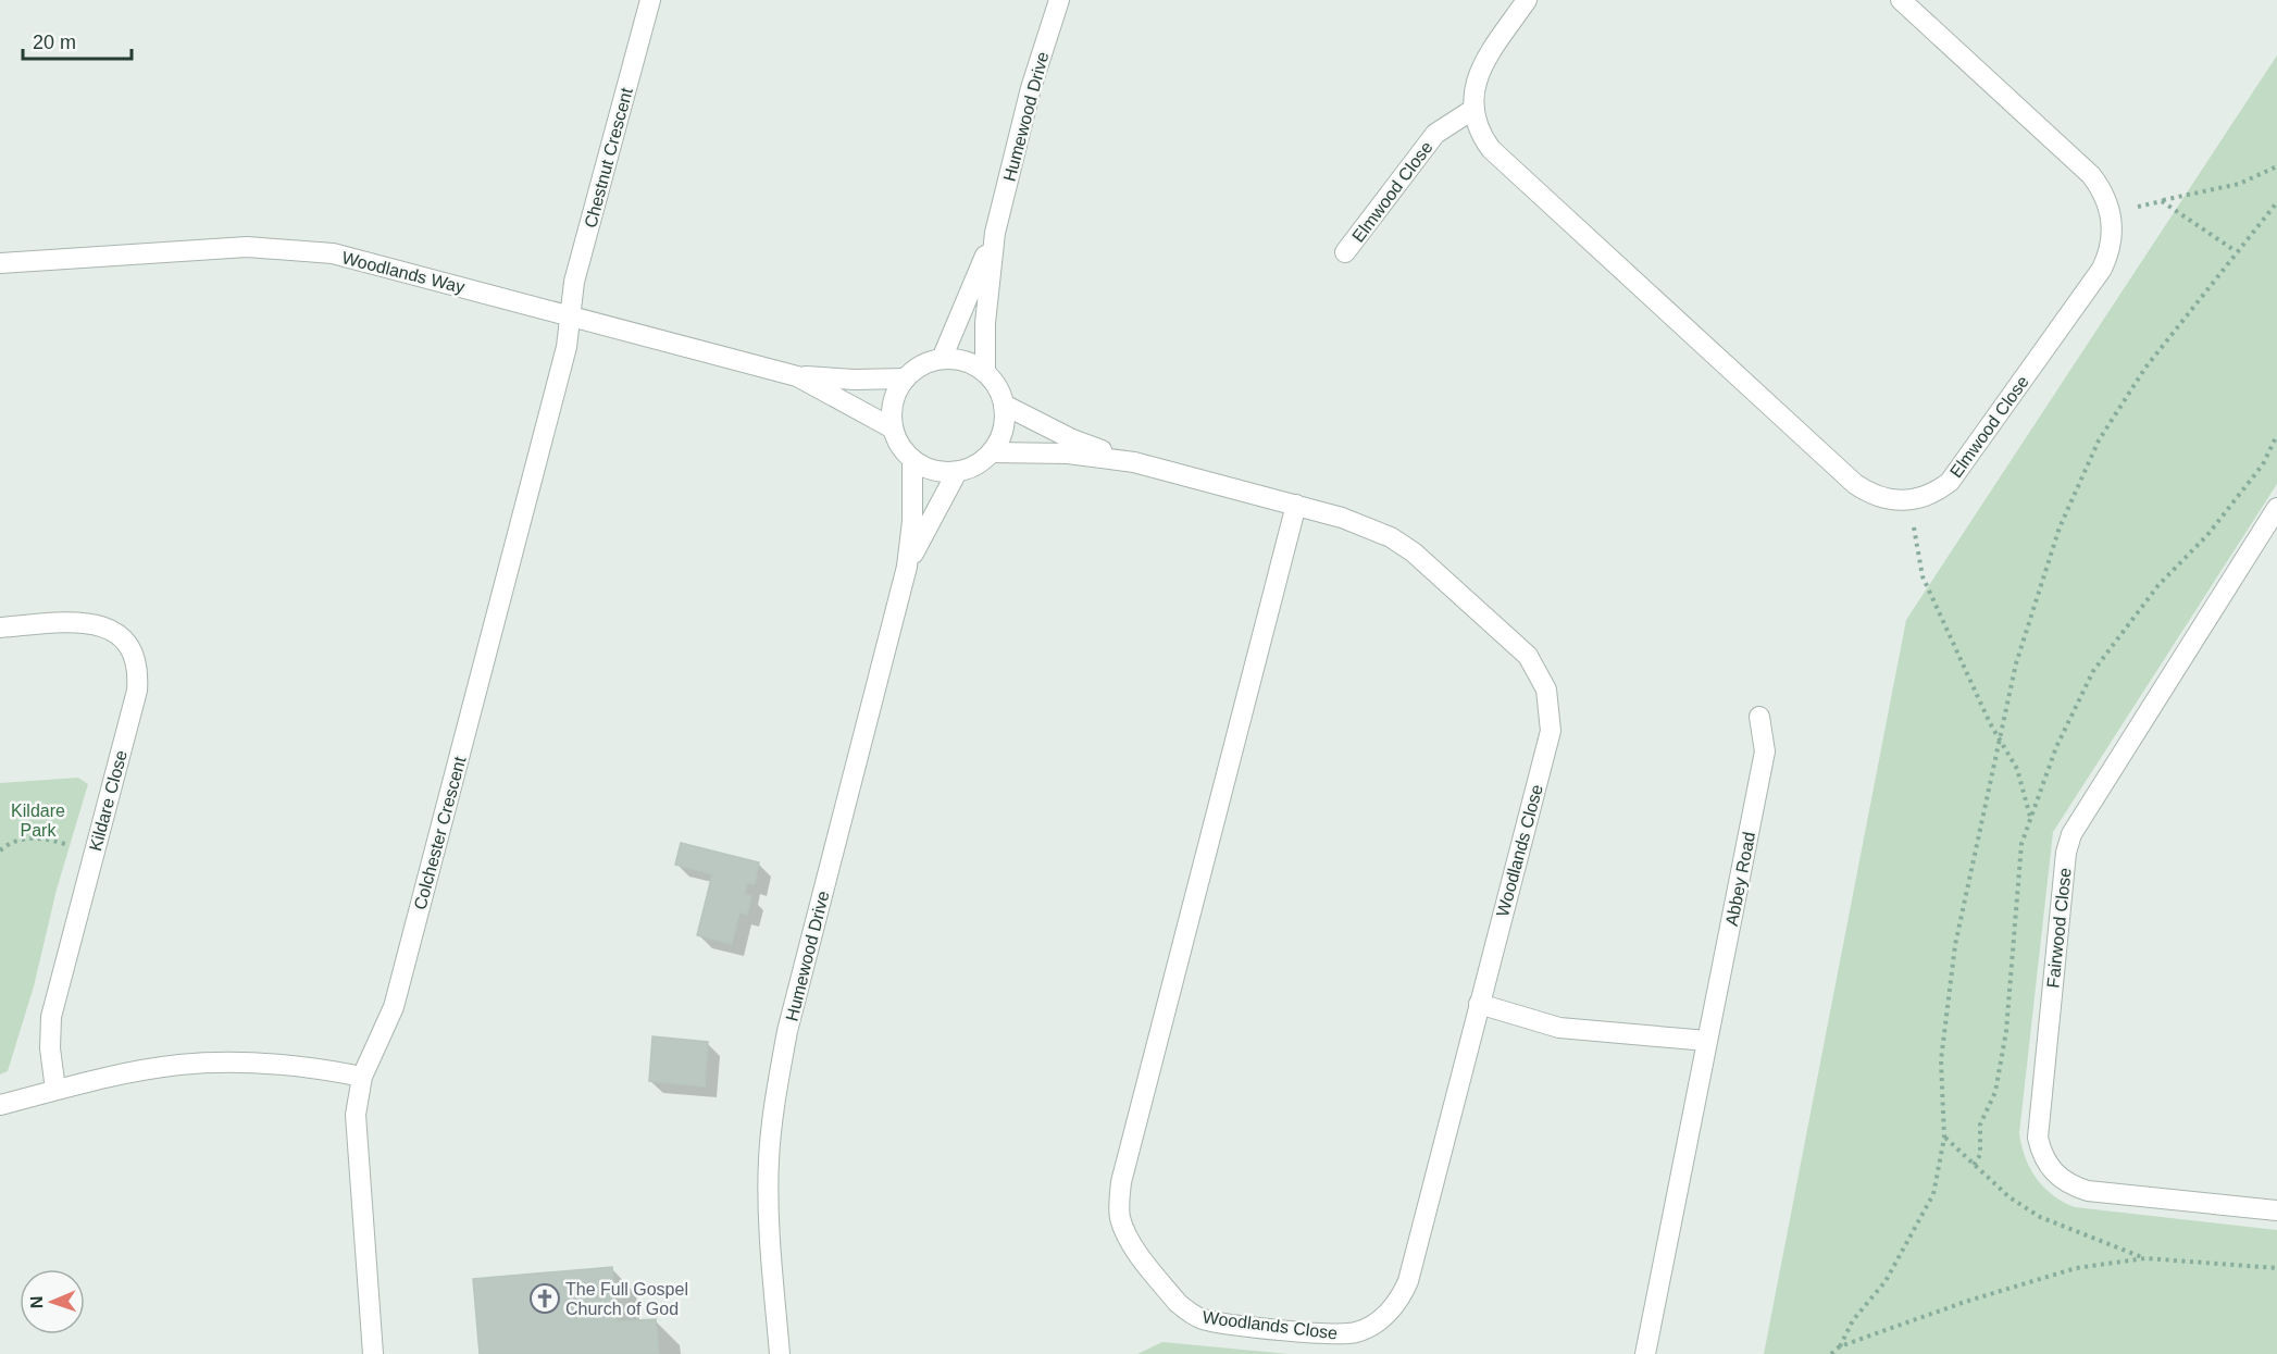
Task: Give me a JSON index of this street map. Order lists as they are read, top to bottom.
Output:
{
  "streets": {
    "street": [
      "Humewood Drive",
      "Chestnut Crescent",
      "Elmwood Close",
      "Woodlands Way",
      "Kildare Close",
      "Colchester Crescent",
      "Woodlands Close",
      "Abbey Road",
      "Fairwood Close"
    ]
  },
  "crossings": [
    ["Humewood Drive", "Woodlands Way"],
    ["Humewood Drive", "Woodlands Close"],
    ["Chestnut Crescent", "Woodlands Way"],
    ["Chestnut Crescent", "Colchester Crescent"],
    ["Woodlands Way", "Colchester Crescent"],
    ["Woodlands Way", "Woodlands Close"]
  ],
  "parks": ["Kildare Park"],
  "places": {
    "church": ["The Full Gospel Church of God"]
  },
  "scale_bar": "20 m",
  "north": "left"
}
